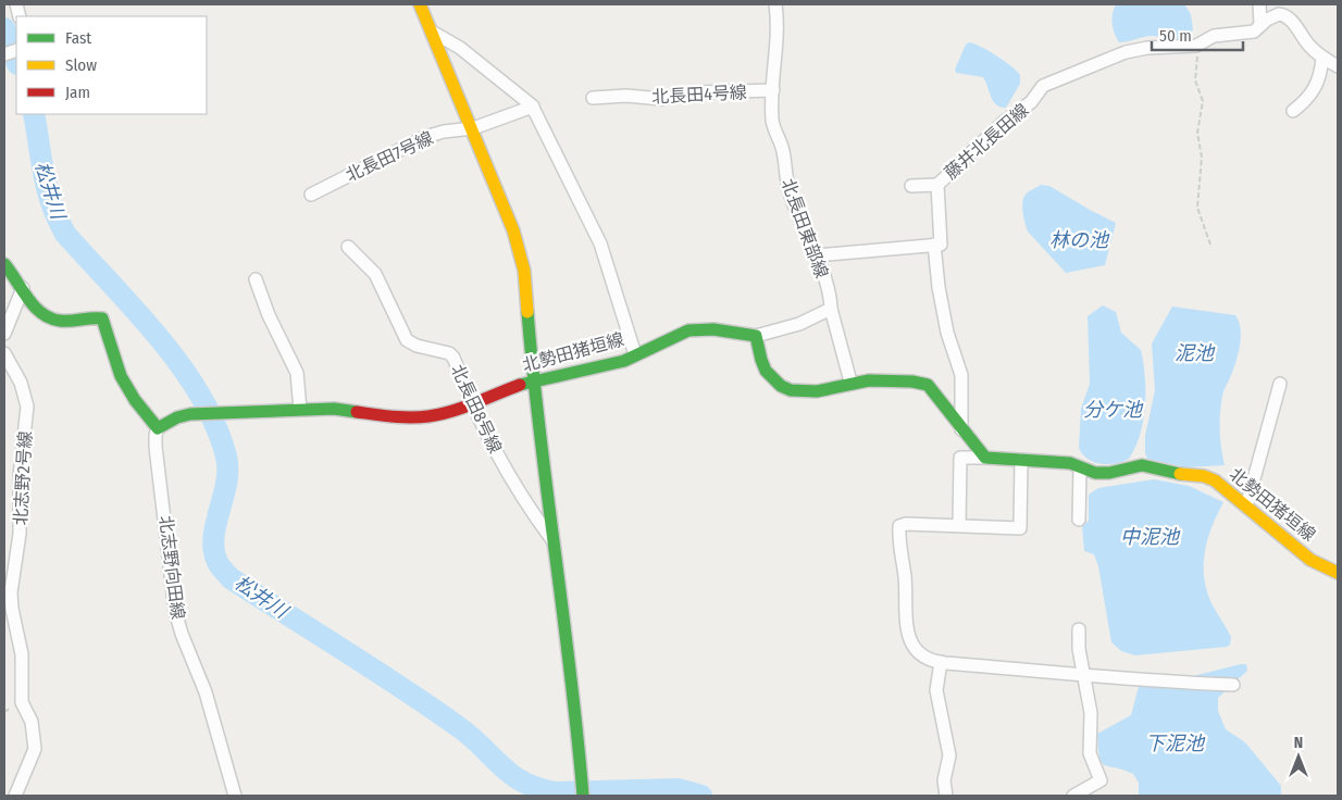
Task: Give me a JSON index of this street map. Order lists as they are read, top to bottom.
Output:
{
  "streets": {
    "street": [
      "北長田4号線",
      "藤井北長田線",
      "北長田7号線",
      "北長田東部線",
      "北勢田猪垣線",
      "北長田8号線",
      "北志野2号線",
      "北志野向田線"
    ]
  },
  "crossings": [
    ["北長田4号線", "北長田東部線"],
    ["北勢田猪垣線", "北長田8号線"],
    ["北勢田猪垣線", "北志野向田線"]
  ],
  "water": [
    "松井川",
    "林の池",
    "泥池",
    "分ケ池",
    "中泥池",
    "下泥池"
  ],
  "legend": ["Fast", "Slow", "Jam"],
  "scale_bar": "50 m",
  "north": "top"
}
